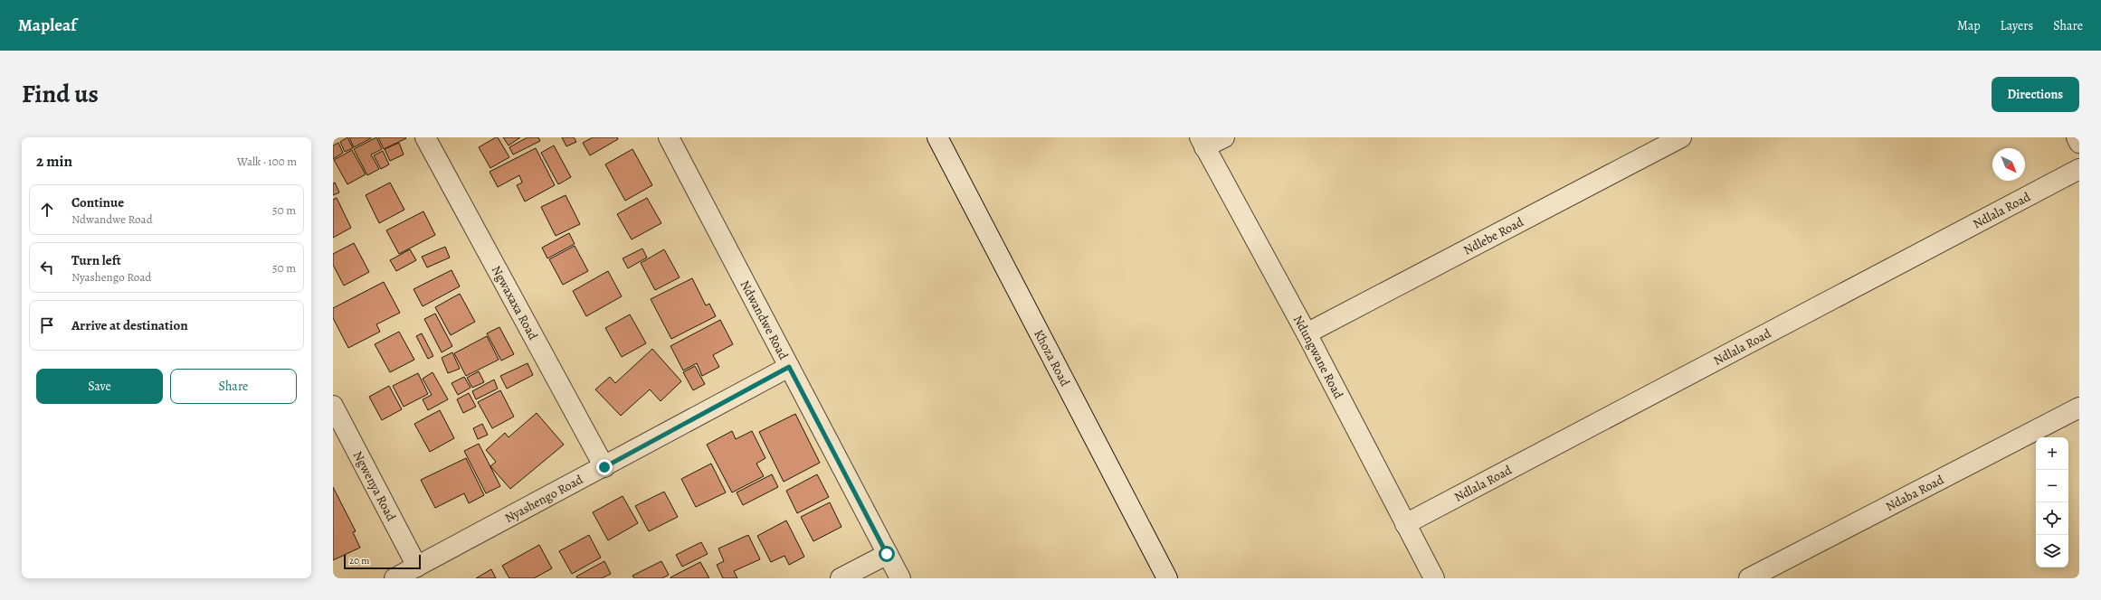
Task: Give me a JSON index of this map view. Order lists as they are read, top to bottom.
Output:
{
  "streets": {
    "street": [
      "Ndlala Road",
      "Ndlebe Road",
      "Ngwaxaxa Road",
      "Ndwandwe Road",
      "Ndungwane Road",
      "Khoza Road",
      "Ngwenya Road",
      "Ndaba Road",
      "Nyashengo Road"
    ]
  },
  "crossings": [
    ["Ndlala Road", "Ndungwane Road"],
    ["Ndlebe Road", "Ndungwane Road"],
    ["Ngwaxaxa Road", "Nyashengo Road"],
    ["Ndwandwe Road", "Nyashengo Road"],
    ["Ngwenya Road", "Nyashengo Road"]
  ],
  "scale_bar": "20 m",
  "north": "bottom right",
  "page": {
    "header": "Mapleaf",
    "nav": ["Map", "Layers", "Share"],
    "title": "Find us",
    "buttons": [
      "Directions",
      ["Save", "Share"]
    ],
    "heading": ["2 min", "Walk · 100 m"],
    "list": [
      ["Continue", "Ndwandwe Road", "50 m"],
      ["Turn left", "Nyashengo Road", "50 m"],
      "Arrive at destination"
    ],
    "map_buttons": ["+", "−"],
    "scale": "20 m"
  }
}
